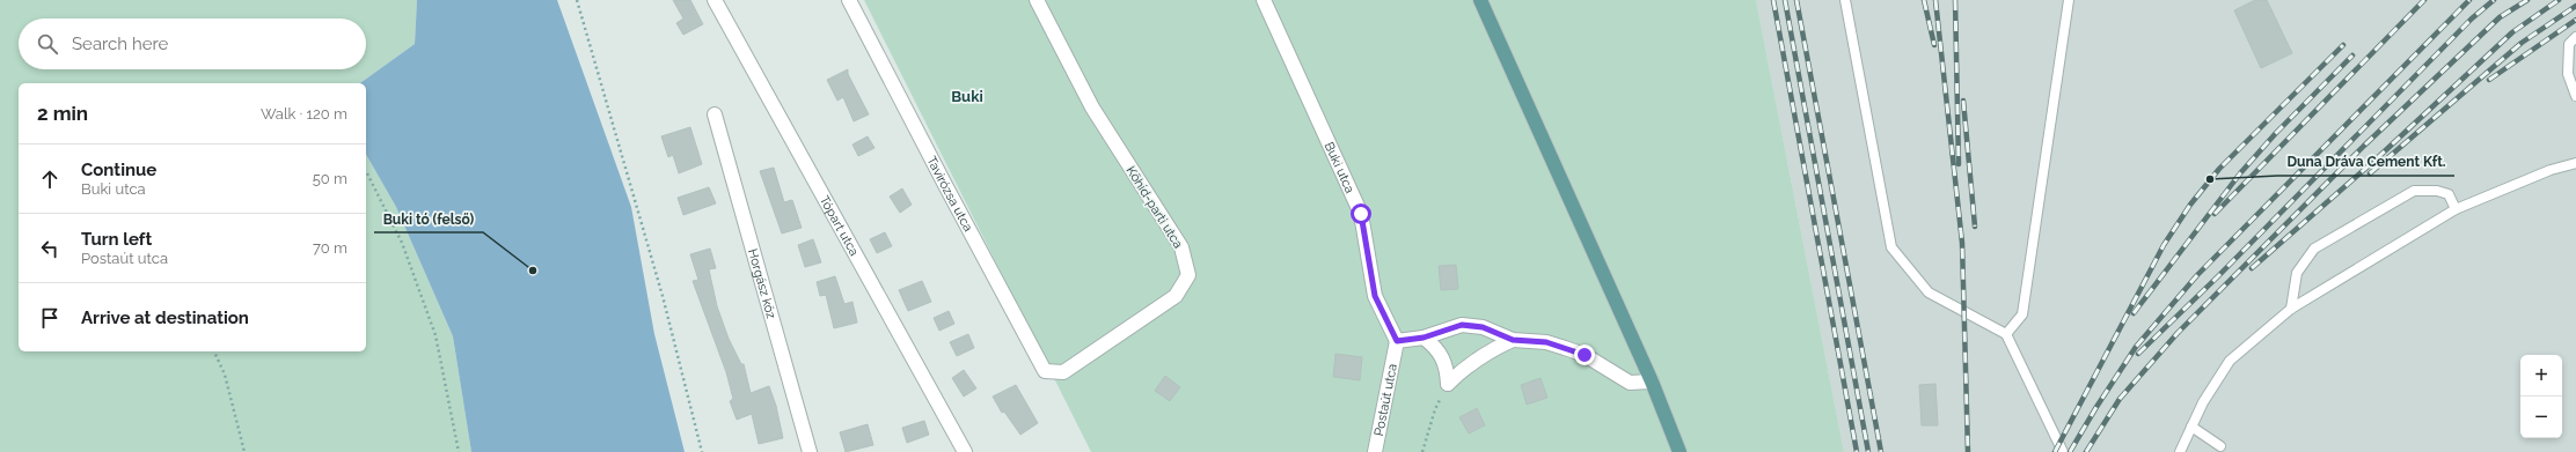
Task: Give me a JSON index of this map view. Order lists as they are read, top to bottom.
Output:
{
  "streets": {
    "street": [
      "Buki utca",
      "Tavirózsa utca",
      "Kőhíd-parti utca",
      "Tópart utca",
      "Horgász köz",
      "Postaút utca"
    ]
  },
  "crossings": [
    ["Buki utca", "Postaút utca"],
    ["Tavirózsa utca", "Kőhíd-parti utca"]
  ],
  "districts": ["Buki"],
  "places": ["Duna Dráva Cement Kft.", "Buki tó (felső)"],
  "page": {
    "search": "Search here",
    "heading": ["2 min", "Walk · 120 m"],
    "list": [
      ["Continue", "Buki utca", "50 m"],
      ["Turn left", "Postaút utca", "70 m"],
      "Arrive at destination"
    ],
    "map_buttons": ["+", "−"]
  }
}
